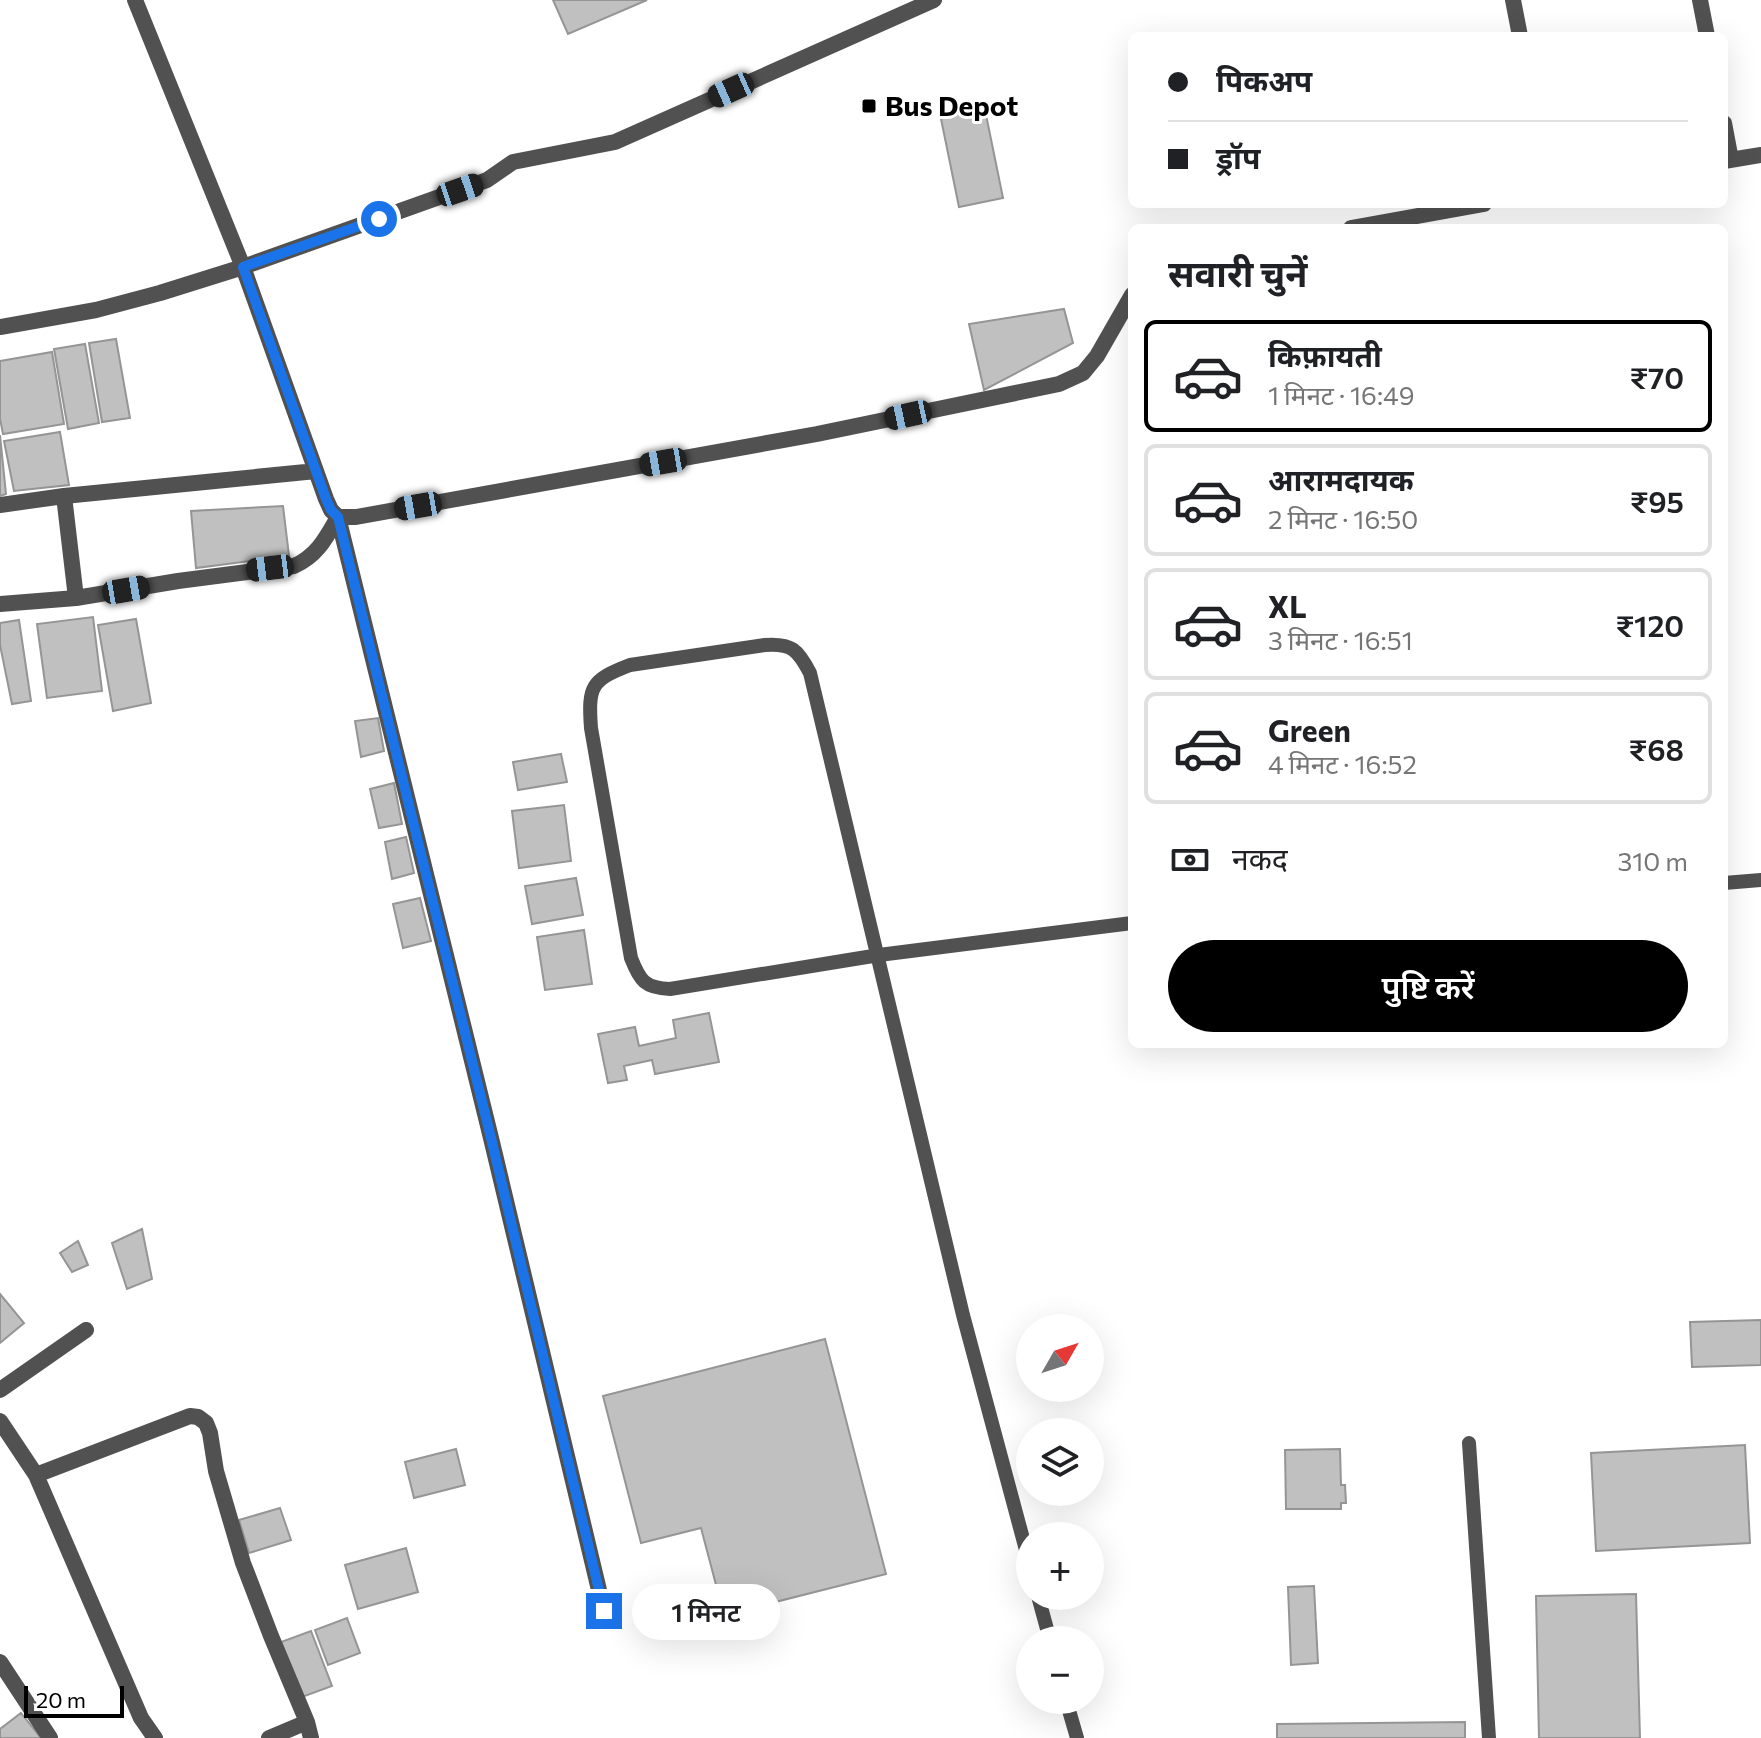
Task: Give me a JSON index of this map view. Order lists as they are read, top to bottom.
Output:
{
  "places": {
    "transit": ["Bus Depot"]
  },
  "scale_bar": "20 m",
  "north": "top right",
  "page": {
    "banner": ["पिकअप", "ड्रॉप"],
    "heading": "सवारी चुनें",
    "list": [
      {
        "name": "किफ़ायती",
        "note": "1 मिनट · 16:49",
        "value": "₹70"
      },
      {
        "name": "आरामदायक",
        "note": "2 मिनट · 16:50",
        "value": "₹95"
      },
      {
        "name": "XL",
        "note": "3 मिनट · 16:51",
        "value": "₹120"
      },
      {
        "name": "Green",
        "note": "4 मिनट · 16:52",
        "value": "₹68"
      }
    ],
    "pay": ["नकद", "310 m"],
    "buttons": "पुष्टि करें",
    "map_buttons": ["+", "−"],
    "bubble": "1 मिनट",
    "scale": "20 m"
  }
}
